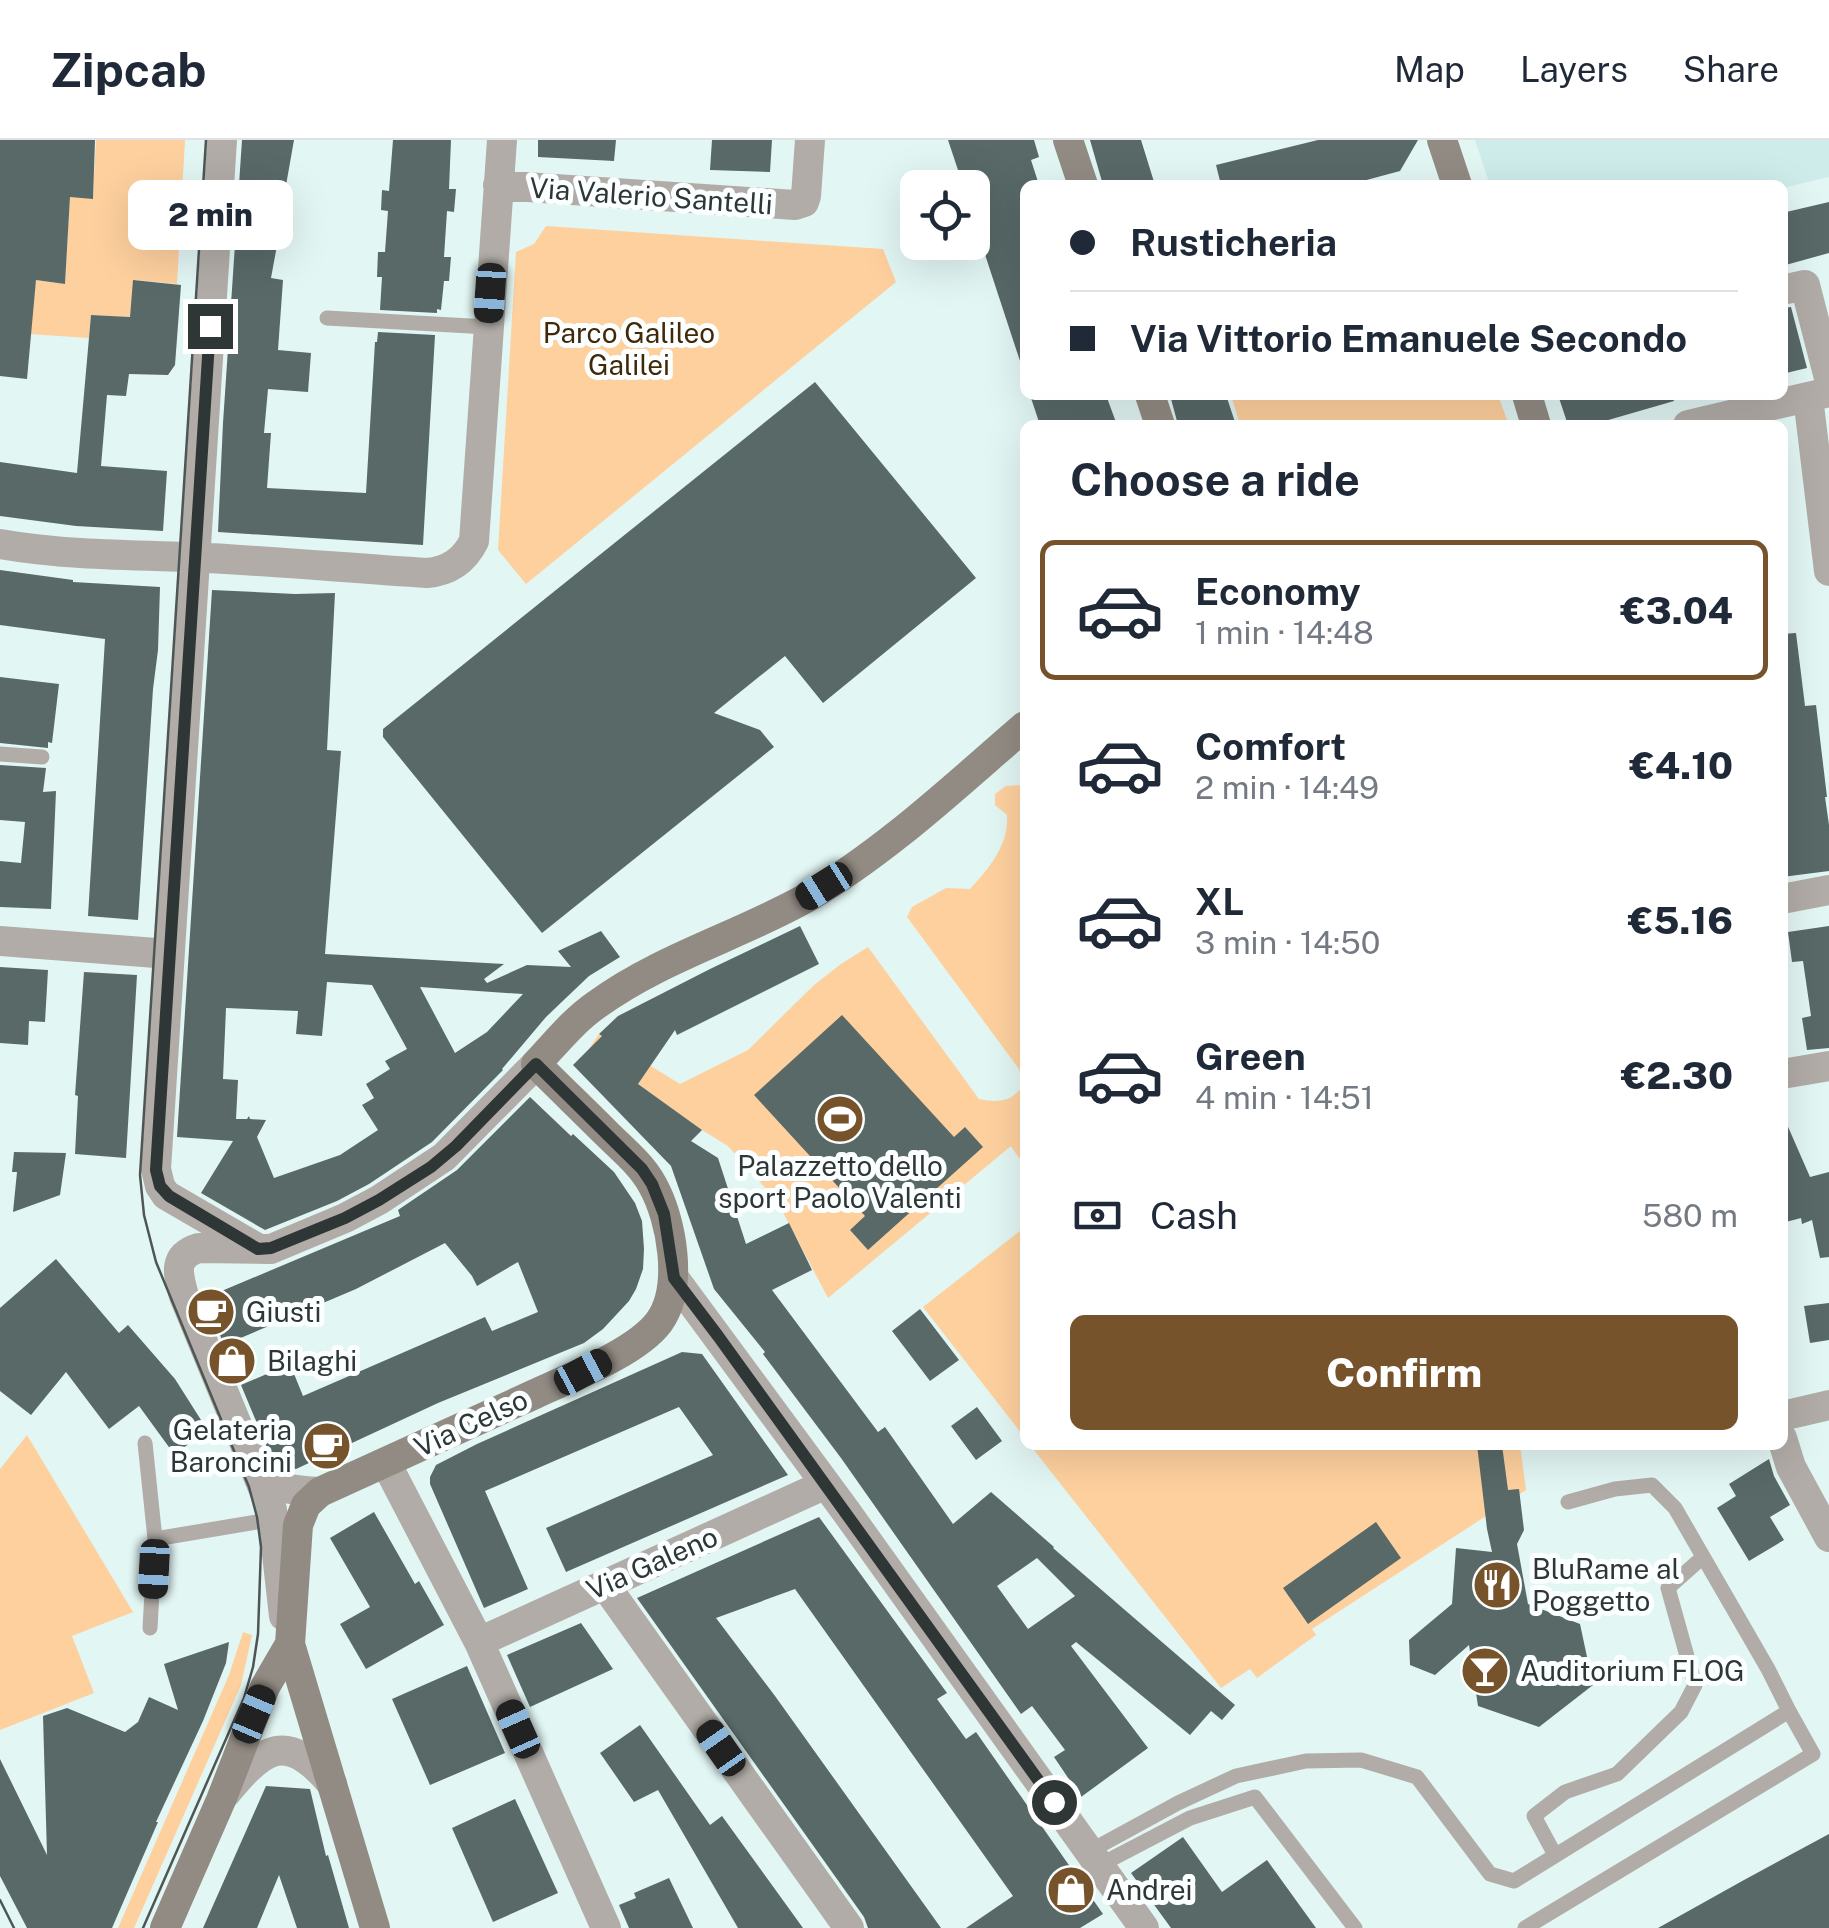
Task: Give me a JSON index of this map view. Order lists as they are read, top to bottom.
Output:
{
  "streets": {
    "street": ["Via Valerio Santelli", "Via Celso", "Via Galeno"]
  },
  "parks": ["Parco Galileo Galilei"],
  "places": {
    "sports": ["Palazzetto dello sport Paolo Valenti"],
    "cafe": ["Giusti", "Gelateria Baroncini"],
    "shop": ["Bilaghi", "Andrei"],
    "restaurant": ["BluRame al Poggetto"],
    "bar": ["Auditorium FLOG"]
  },
  "page": {
    "header": "Zipcab",
    "nav": ["Map", "Layers", "Share"],
    "bubble": "2 min",
    "banner": ["Rusticheria", "Via Vittorio Emanuele Secondo"],
    "heading": "Choose a ride",
    "list": [
      {
        "name": "Economy",
        "note": "1 min · 14:48",
        "value": "€3.04"
      },
      {
        "name": "Comfort",
        "note": "2 min · 14:49",
        "value": "€4.10"
      },
      {
        "name": "XL",
        "note": "3 min · 14:50",
        "value": "€5.16"
      },
      {
        "name": "Green",
        "note": "4 min · 14:51",
        "value": "€2.30"
      }
    ],
    "pay": ["Cash", "580 m"],
    "buttons": "Confirm"
  }
}
